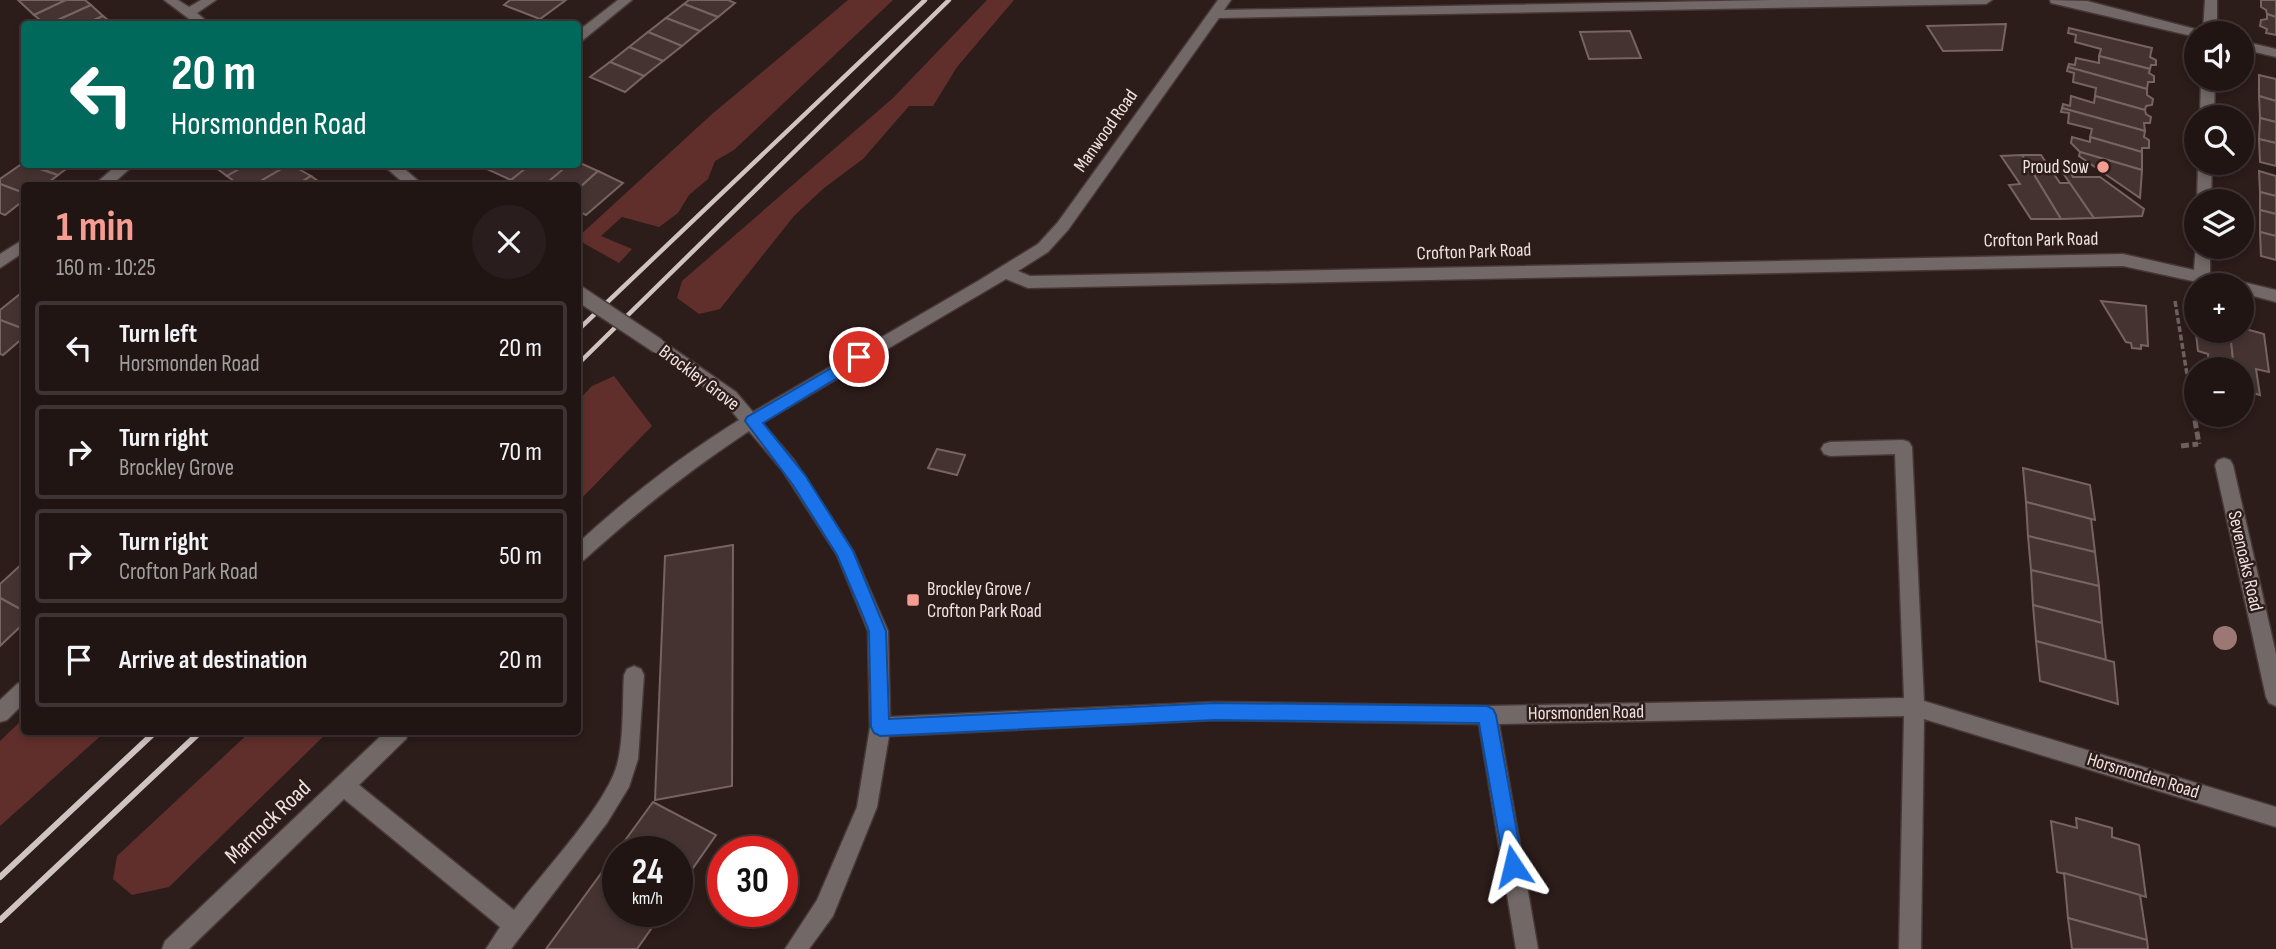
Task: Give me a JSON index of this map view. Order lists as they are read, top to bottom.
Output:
{
  "streets": {
    "street": [
      "Manwood Road",
      "Crofton Park Road",
      "Brockley Grove",
      "Sevenoaks Road",
      "Horsmonden Road",
      "Marnock Road"
    ]
  },
  "crossings": [
    ["Manwood Road", "Crofton Park Road"],
    ["Brockley Grove", "Horsmonden Road"]
  ],
  "places": {
    "other": ["Proud Sow"],
    "transit": ["Brockley Grove / Crofton Park Road"]
  },
  "page": {
    "map_buttons": ["+", "−"],
    "turn": ["20 m", "Horsmonden Road"],
    "heading": ["1 min", "160 m · 10:25"],
    "list": [
      {
        "name": "Turn left",
        "note": "Horsmonden Road",
        "value": "20 m"
      },
      {
        "name": "Turn right",
        "note": "Brockley Grove",
        "value": "70 m"
      },
      {
        "name": "Turn right",
        "note": "Crofton Park Road",
        "value": "50 m"
      },
      {
        "name": "Arrive at destination",
        "value": "20 m"
      }
    ],
    "speed": "24 km/h",
    "limit": "30"
  }
}
